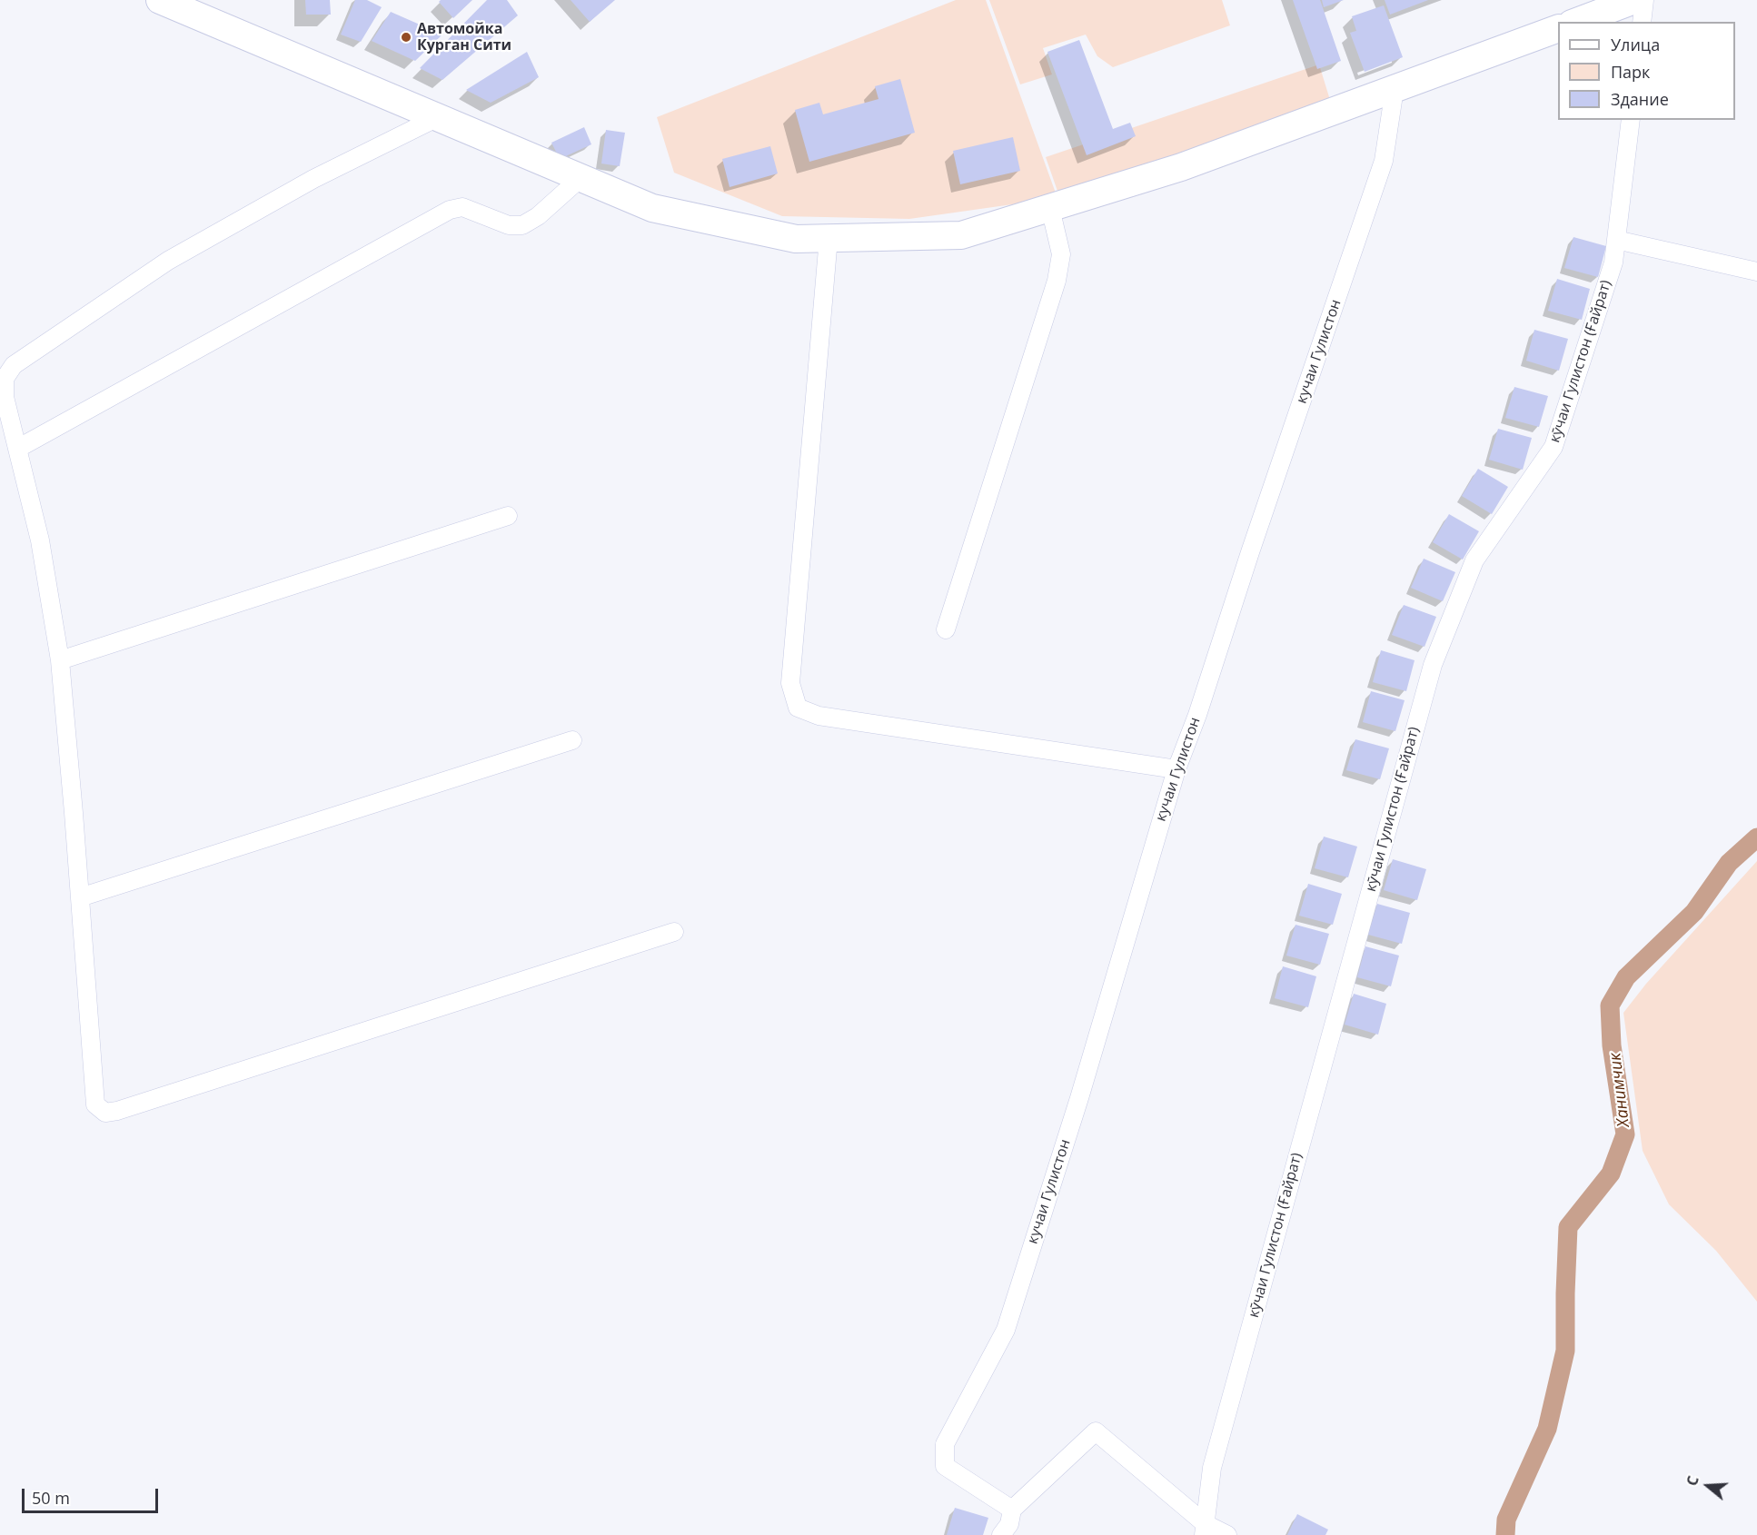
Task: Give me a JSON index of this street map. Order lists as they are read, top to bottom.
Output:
{
  "streets": {
    "street": ["кучаи Гулистон", "кӯчаи Гулистон (Ғайрат)"]
  },
  "water": ["Ханимчик"],
  "places": ["Автомойка Курган Сити"],
  "legend": ["Улица", "Парк", "Здание"],
  "scale_bar": "50 m",
  "north": "left"
}
